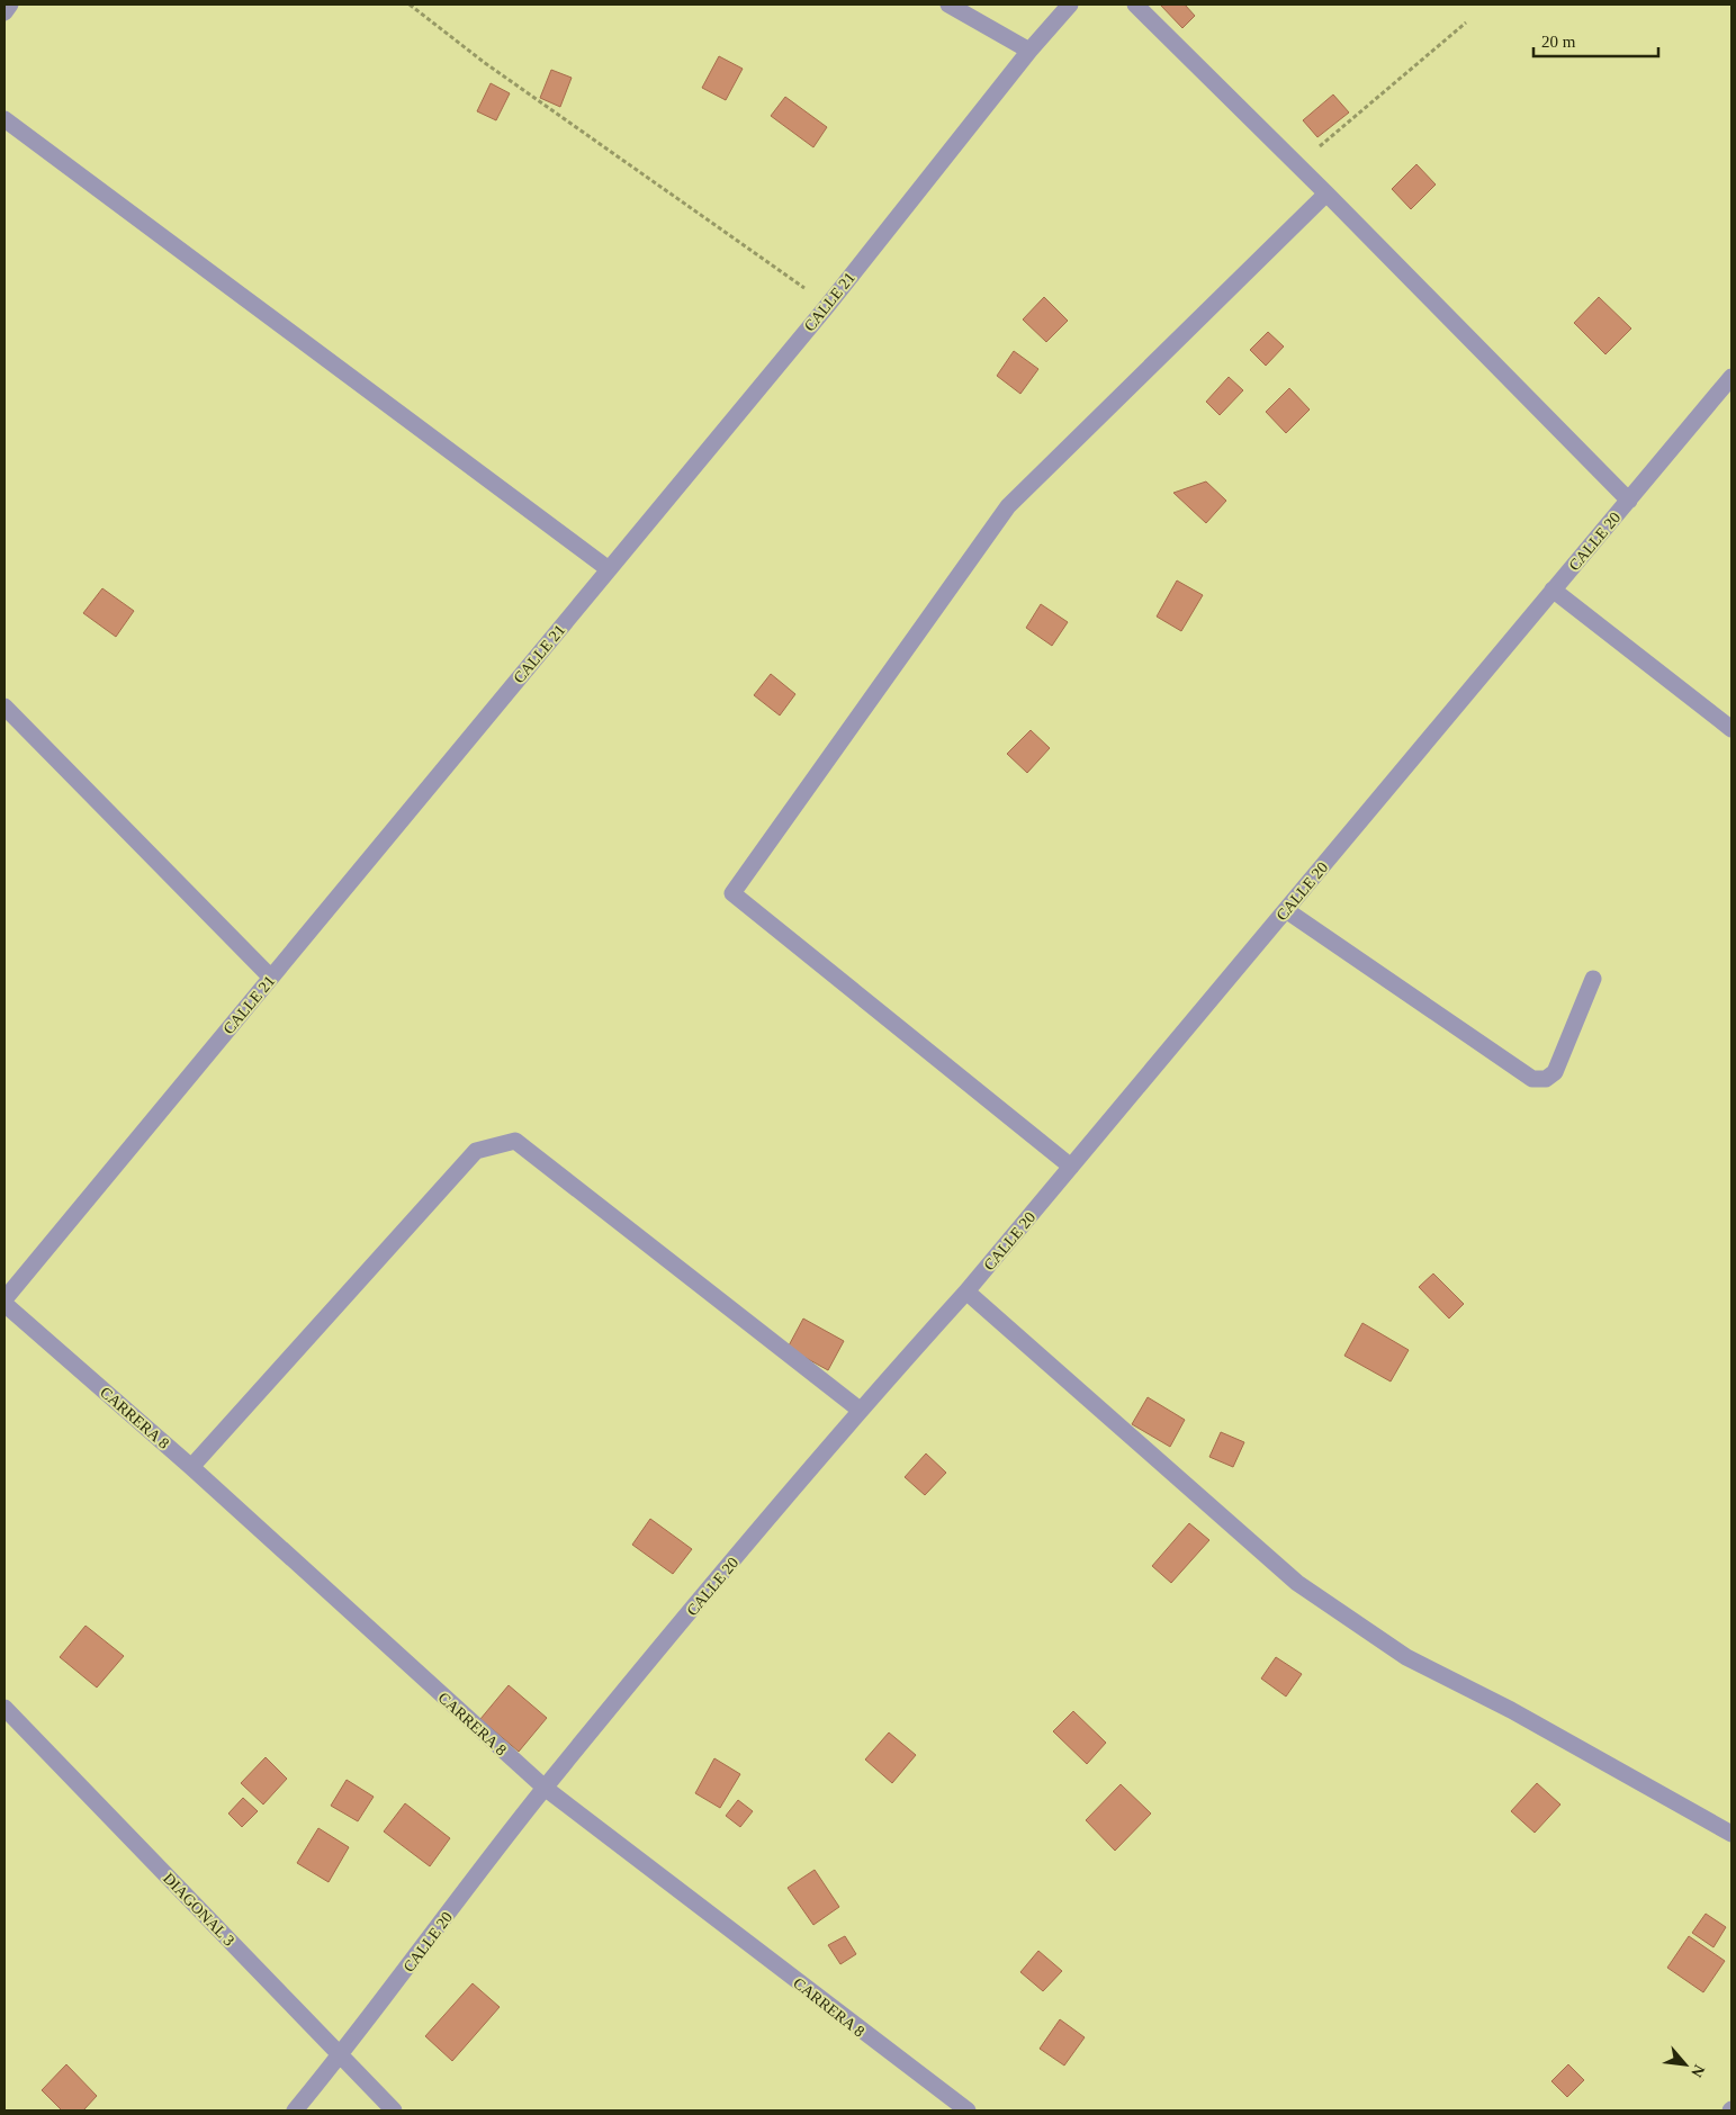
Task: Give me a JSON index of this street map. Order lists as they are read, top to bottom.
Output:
{
  "streets": {
    "street": [
      "CALLE 21",
      "CALLE 20",
      "CARRERA 8",
      "DIAGONAL 3"
    ]
  },
  "crossings": [
    ["CALLE 20", "CARRERA 8"],
    ["CALLE 20", "DIAGONAL 3"]
  ],
  "scale_bar": "20 m",
  "north": "bottom right"
}
